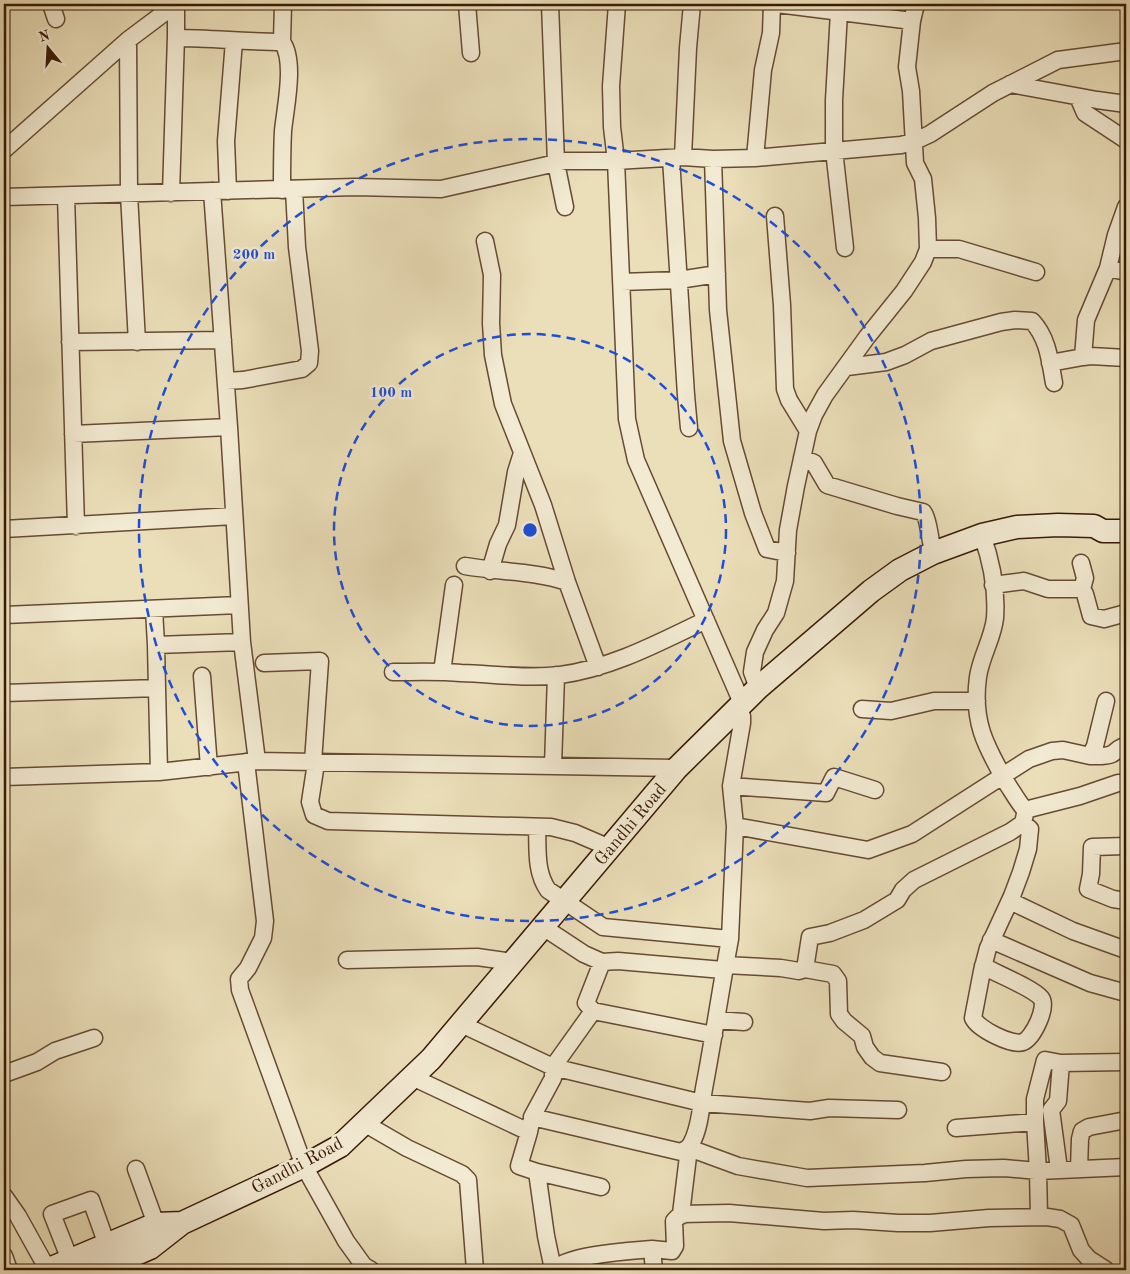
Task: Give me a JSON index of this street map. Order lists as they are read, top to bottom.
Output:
{
  "streets": {
    "main road": ["Gandhi Road"]
  },
  "north": "top",
  "rings": ["200 m", "100 m"]
}
